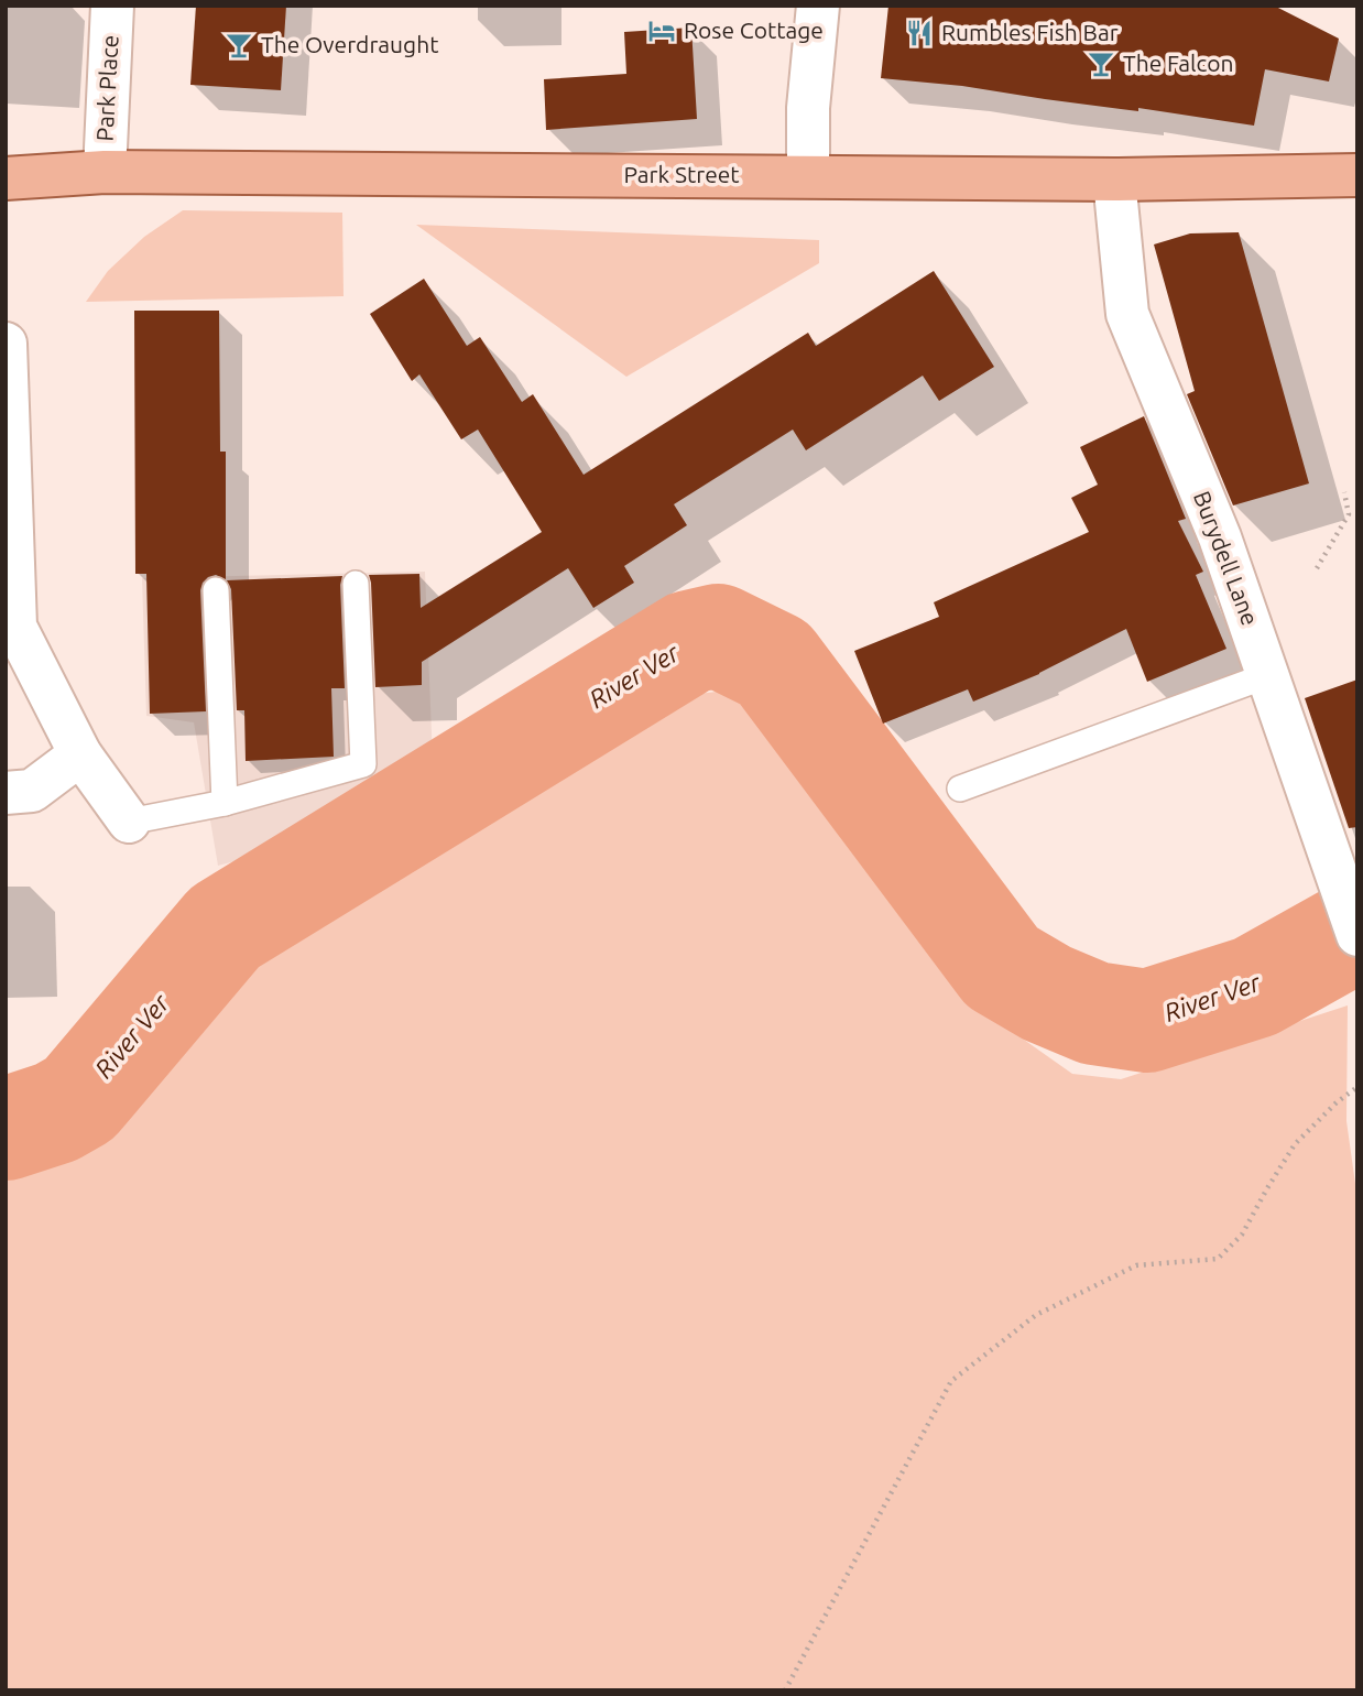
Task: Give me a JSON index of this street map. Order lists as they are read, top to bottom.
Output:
{
  "streets": {
    "main road": ["Park Street"],
    "street": ["Park Place", "Burydell Lane"]
  },
  "crossings": [
    ["Park Place", "Park Street"],
    ["Park Street", "Burydell Lane"]
  ],
  "water": ["River Ver"],
  "places": {
    "hotel": ["Rose Cottage"],
    "restaurant": ["Rumbles Fish Bar"],
    "bar": ["The Overdraught", "The Falcon"]
  }
}
